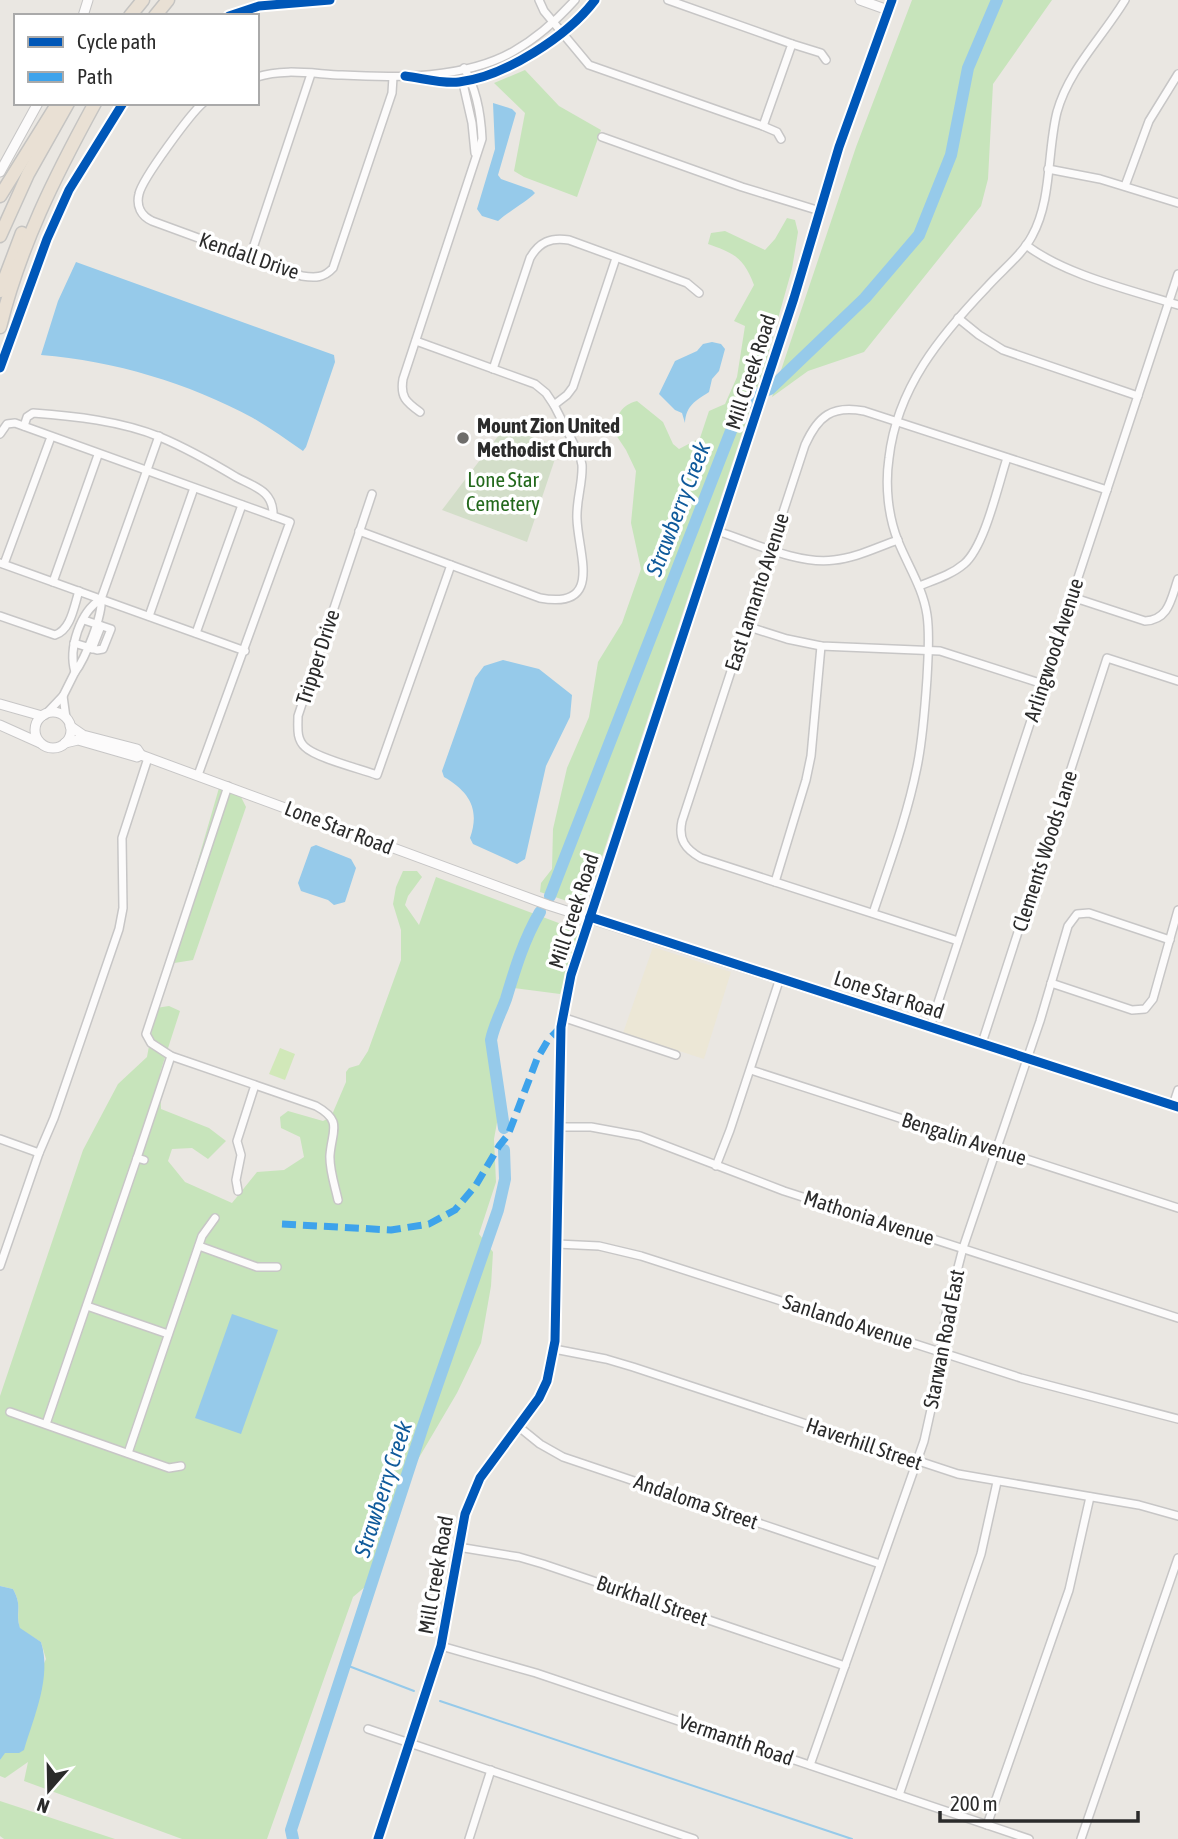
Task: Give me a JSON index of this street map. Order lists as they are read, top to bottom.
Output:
{
  "streets": {
    "street": [
      "Kendall Drive",
      "Mill Creek Road",
      "East Lamanto Avenue",
      "Arlingwood Avenue",
      "Tripper Drive",
      "Lone Star Road",
      "Clements Woods Lane",
      "Bengalin Avenue",
      "Mathonia Avenue",
      "Sanlando Avenue",
      "Starwan Road East",
      "Haverhill Street",
      "Andaloma Street",
      "Burkhall Street",
      "Vermanth Road"
    ]
  },
  "crossings": [
    ["Mill Creek Road", "Lone Star Road"],
    ["Mill Creek Road", "Mathonia Avenue"],
    ["Mill Creek Road", "Sanlando Avenue"],
    ["Mill Creek Road", "Haverhill Street"],
    ["Mill Creek Road", "Andaloma Street"],
    ["Mill Creek Road", "Burkhall Street"],
    ["Mill Creek Road", "Vermanth Road"],
    ["East Lamanto Avenue", "Arlingwood Avenue"],
    ["Arlingwood Avenue", "Lone Star Road"],
    ["Lone Star Road", "Clements Woods Lane"],
    ["Lone Star Road", "Starwan Road East"],
    ["Bengalin Avenue", "Starwan Road East"],
    ["Mathonia Avenue", "Starwan Road East"],
    ["Sanlando Avenue", "Starwan Road East"],
    ["Starwan Road East", "Haverhill Street"],
    ["Starwan Road East", "Andaloma Street"],
    ["Starwan Road East", "Burkhall Street"],
    ["Starwan Road East", "Vermanth Road"]
  ],
  "water": ["Strawberry Creek"],
  "parks": ["Lone Star Cemetery"],
  "places": ["Mount Zion United Methodist Church"],
  "legend": ["Cycle path", "Path"],
  "scale_bar": "200 m",
  "north": "bottom"
}
